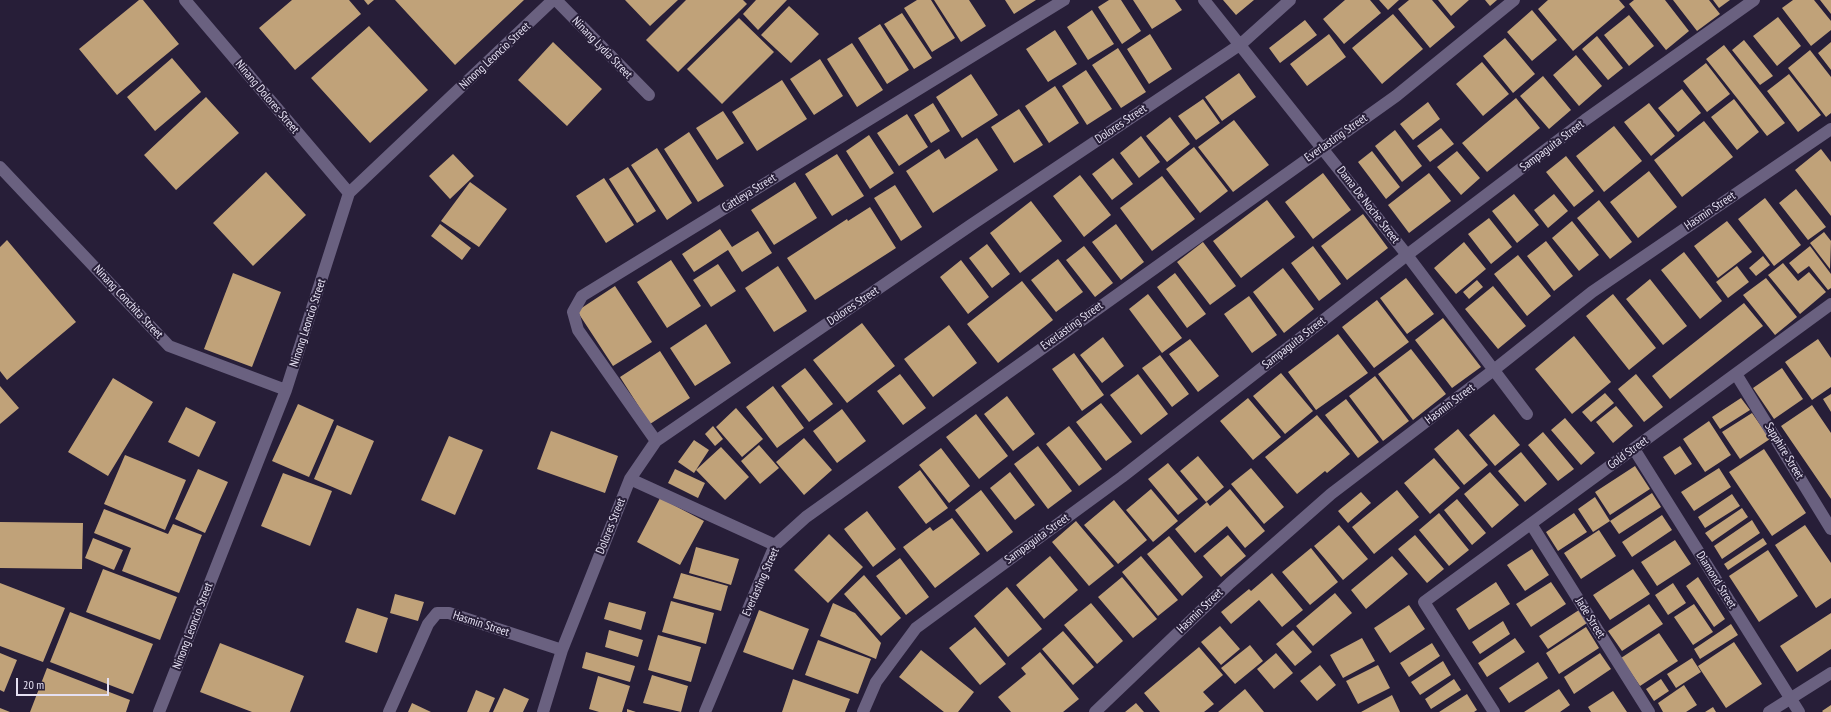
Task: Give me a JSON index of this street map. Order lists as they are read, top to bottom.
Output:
{
  "streets": {
    "street": [
      "Ninang Lydia Street",
      "Ninong Leoncio Street",
      "Ninang Dolores Street",
      "Dolores Street",
      "Everlasting Street",
      "Sampaguita Street",
      "Cattleya Street",
      "Dama De Noche Street",
      "Hasmin Street",
      "Ninang Conchita Street",
      "Sapphire Street",
      "Gold Street",
      "Diamond Street",
      "Jade Street"
    ]
  },
  "crossings": [
    ["Ninang Lydia Street", "Ninong Leoncio Street"],
    ["Ninong Leoncio Street", "Ninang Dolores Street"],
    ["Ninong Leoncio Street", "Ninang Conchita Street"],
    ["Dolores Street", "Cattleya Street"],
    ["Dolores Street", "Dama De Noche Street"],
    ["Dolores Street", "Hasmin Street"],
    ["Everlasting Street", "Dama De Noche Street"],
    ["Sampaguita Street", "Dama De Noche Street"],
    ["Dama De Noche Street", "Hasmin Street"],
    ["Sapphire Street", "Gold Street"],
    ["Gold Street", "Diamond Street"],
    ["Gold Street", "Jade Street"]
  ],
  "scale_bar": "20 m"
}
